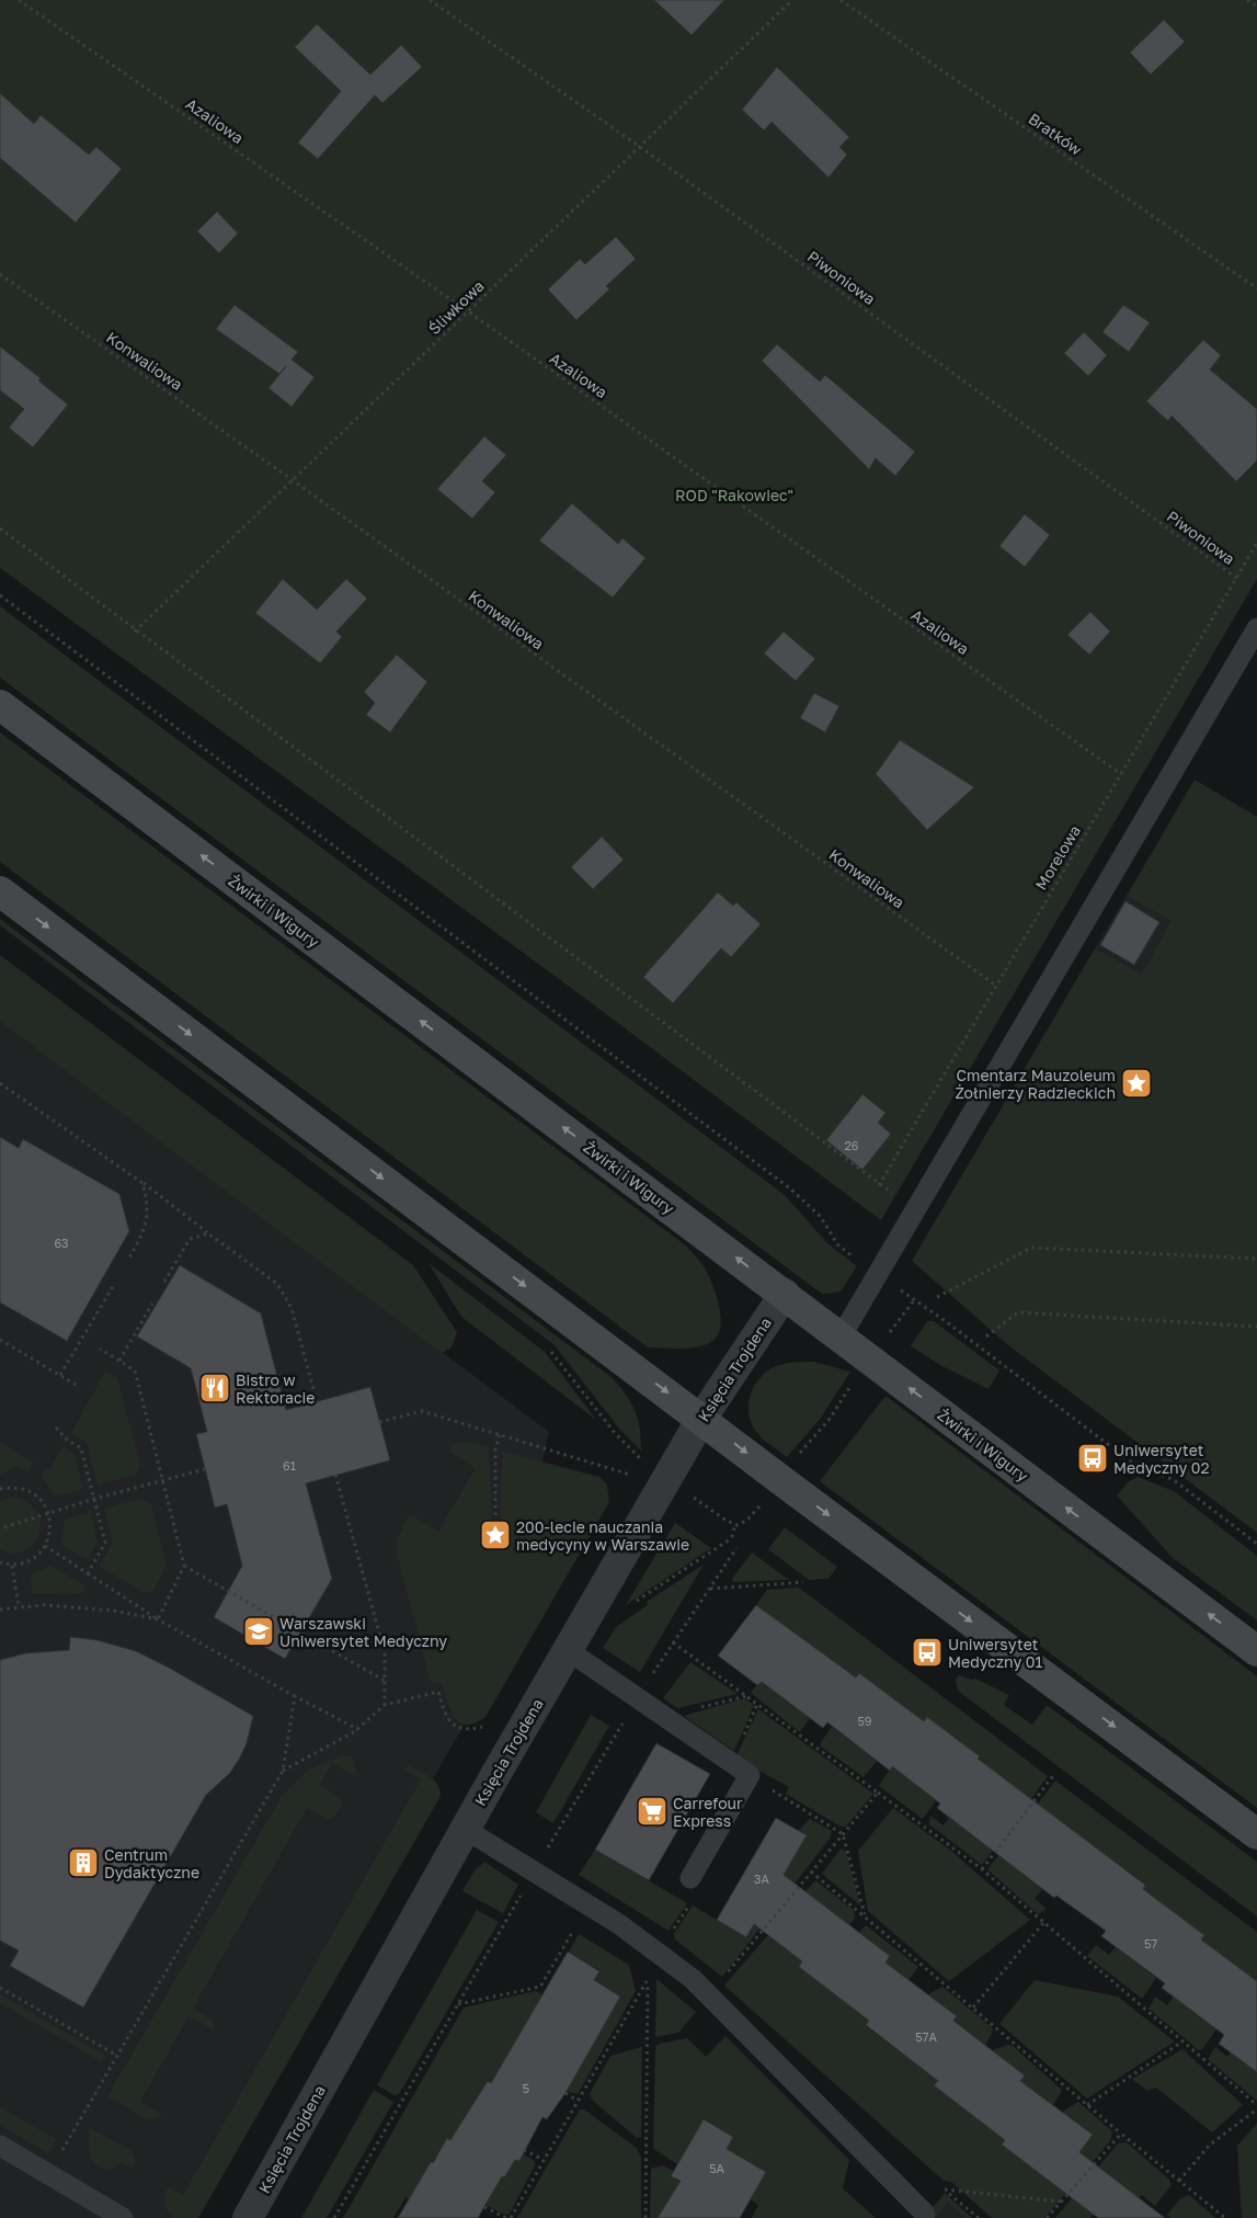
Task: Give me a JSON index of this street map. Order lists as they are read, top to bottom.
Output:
{
  "streets": {
    "main road": ["Żwirki i Wigury"],
    "street": ["Księcia Trojdena"],
    "path": [
      "Azaliowa",
      "Bratków",
      "Piwoniowa",
      "Śliwkowa",
      "Konwaliowa",
      "Morelowa"
    ]
  },
  "crossings": [
    ["Azaliowa", "Śliwkowa"],
    ["Azaliowa", "Morelowa"],
    ["Piwoniowa", "Śliwkowa"],
    ["Piwoniowa", "Morelowa"],
    ["Śliwkowa", "Konwaliowa"],
    ["Konwaliowa", "Morelowa"],
    ["Żwirki i Wigury", "Księcia Trojdena"]
  ],
  "parks": ["ROD \"Rakowiec\""],
  "places": {
    "place": ["Cmentarz Mauzoleum Żołnierzy Radzieckich", "200-lecie nauczania medycyny w Warszawie"],
    "restaurant": ["Bistro w Rektoracie"],
    "bus stop": ["Uniwersytet Medyczny 02", "Uniwersytet Medyczny 01"],
    "school or university": ["Warszawski Uniwersytet Medyczny"],
    "supermarket": ["Carrefour Express"],
    "building": ["Centrum Dydaktyczne"]
  },
  "house_numbers": [
    "26",
    "63",
    "61",
    "59",
    "3A",
    "57",
    "57A",
    "5",
    "5A"
  ]
}
